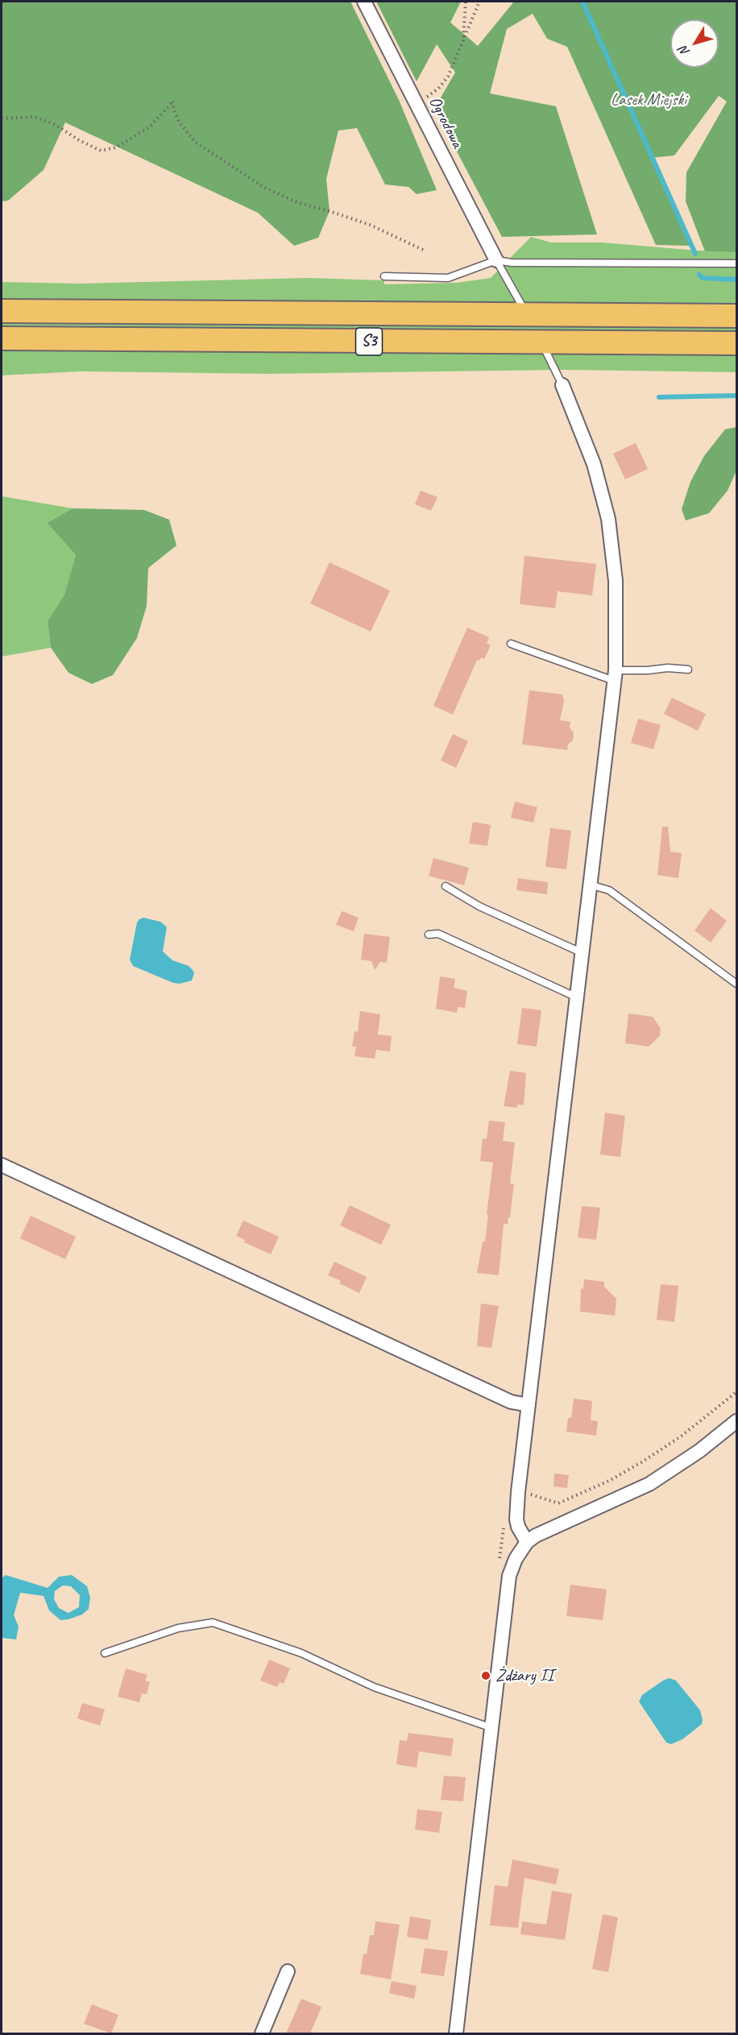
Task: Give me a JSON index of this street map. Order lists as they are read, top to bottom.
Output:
{
  "streets": {
    "highway": ["S3"],
    "street": ["Ogrodowa"]
  },
  "parks": ["Lasek Miejski"],
  "places": ["Żdżary II"],
  "north": "bottom left"
}
